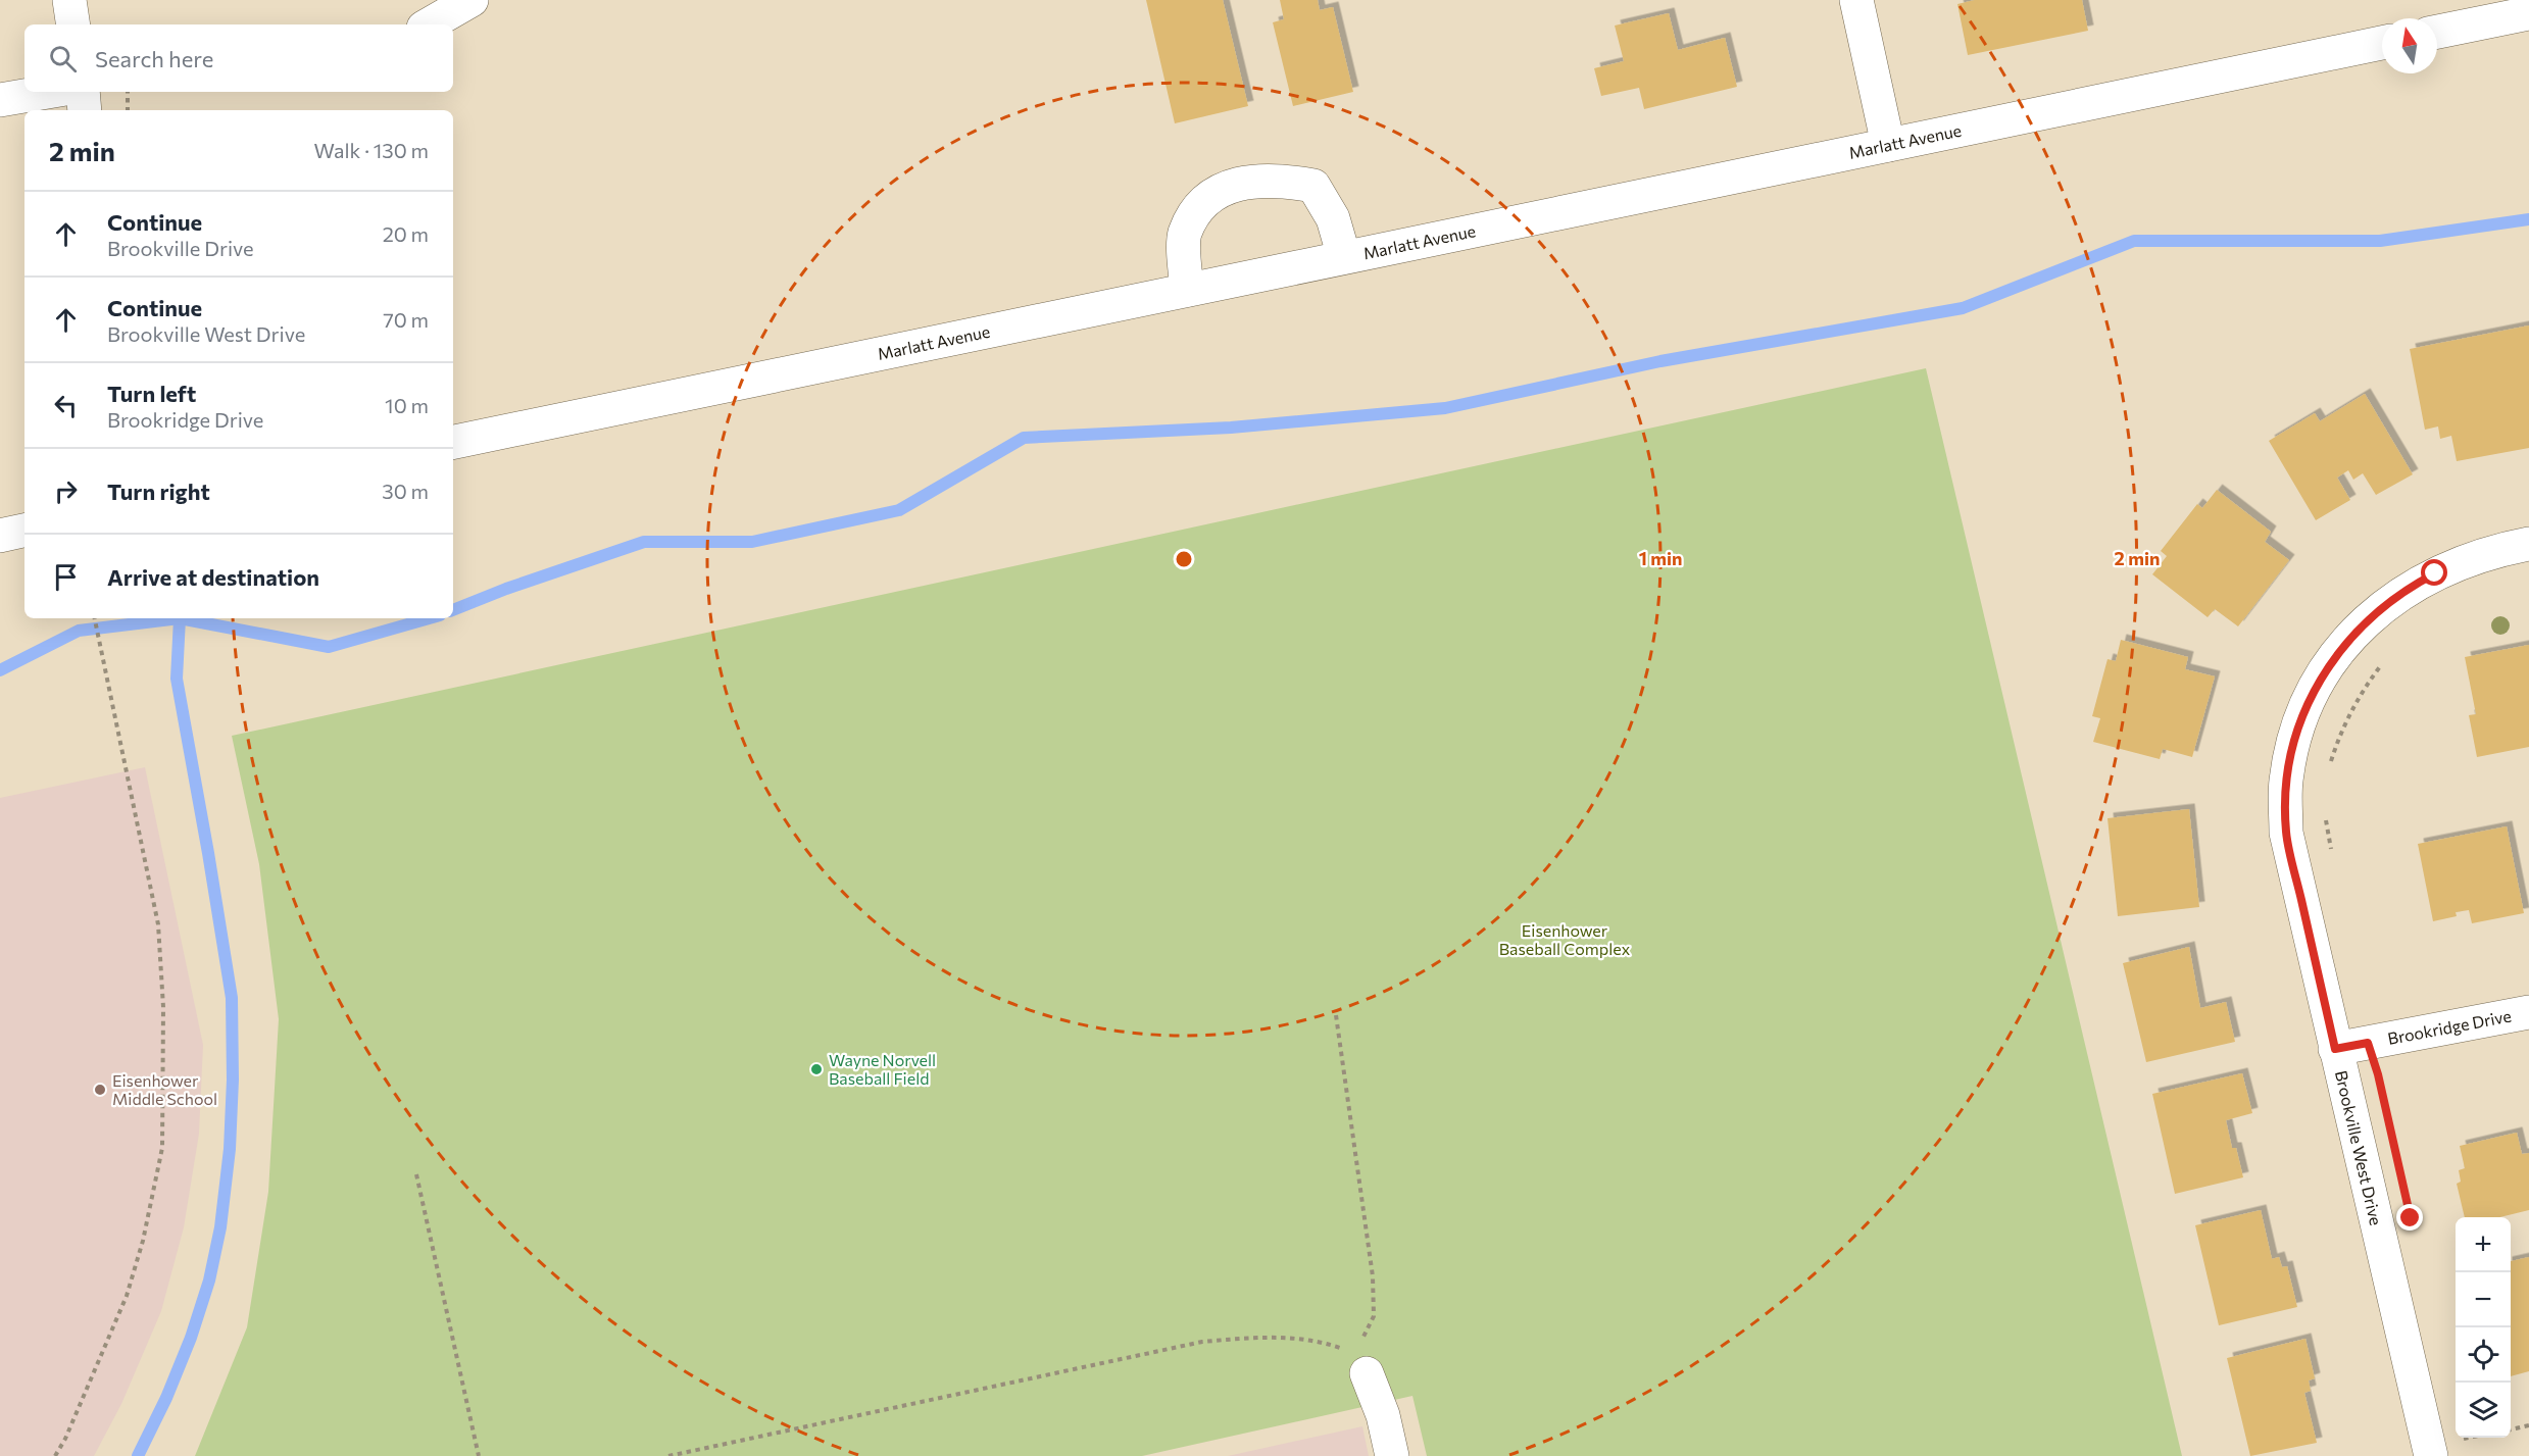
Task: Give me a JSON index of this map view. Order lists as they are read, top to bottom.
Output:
{
  "streets": {
    "street": ["Marlatt Avenue", "Brookridge Drive", "Brookville West Drive"]
  },
  "crossings": [
    ["Brookridge Drive", "Brookville West Drive"]
  ],
  "parks": ["Eisenhower Baseball Complex"],
  "places": ["Wayne Norvell Baseball Field", "Eisenhower Middle School"],
  "north": "top",
  "page": {
    "search": "Search here",
    "heading": ["2 min", "Walk · 130 m"],
    "list": [
      ["Continue", "Brookville Drive", "20 m"],
      ["Continue", "Brookville West Drive", "70 m"],
      ["Turn left", "Brookridge Drive", "10 m"],
      ["Turn right", "30 m"],
      "Arrive at destination"
    ],
    "map_buttons": ["+", "−"]
  },
  "rings": ["1 min", "2 min"]
}
